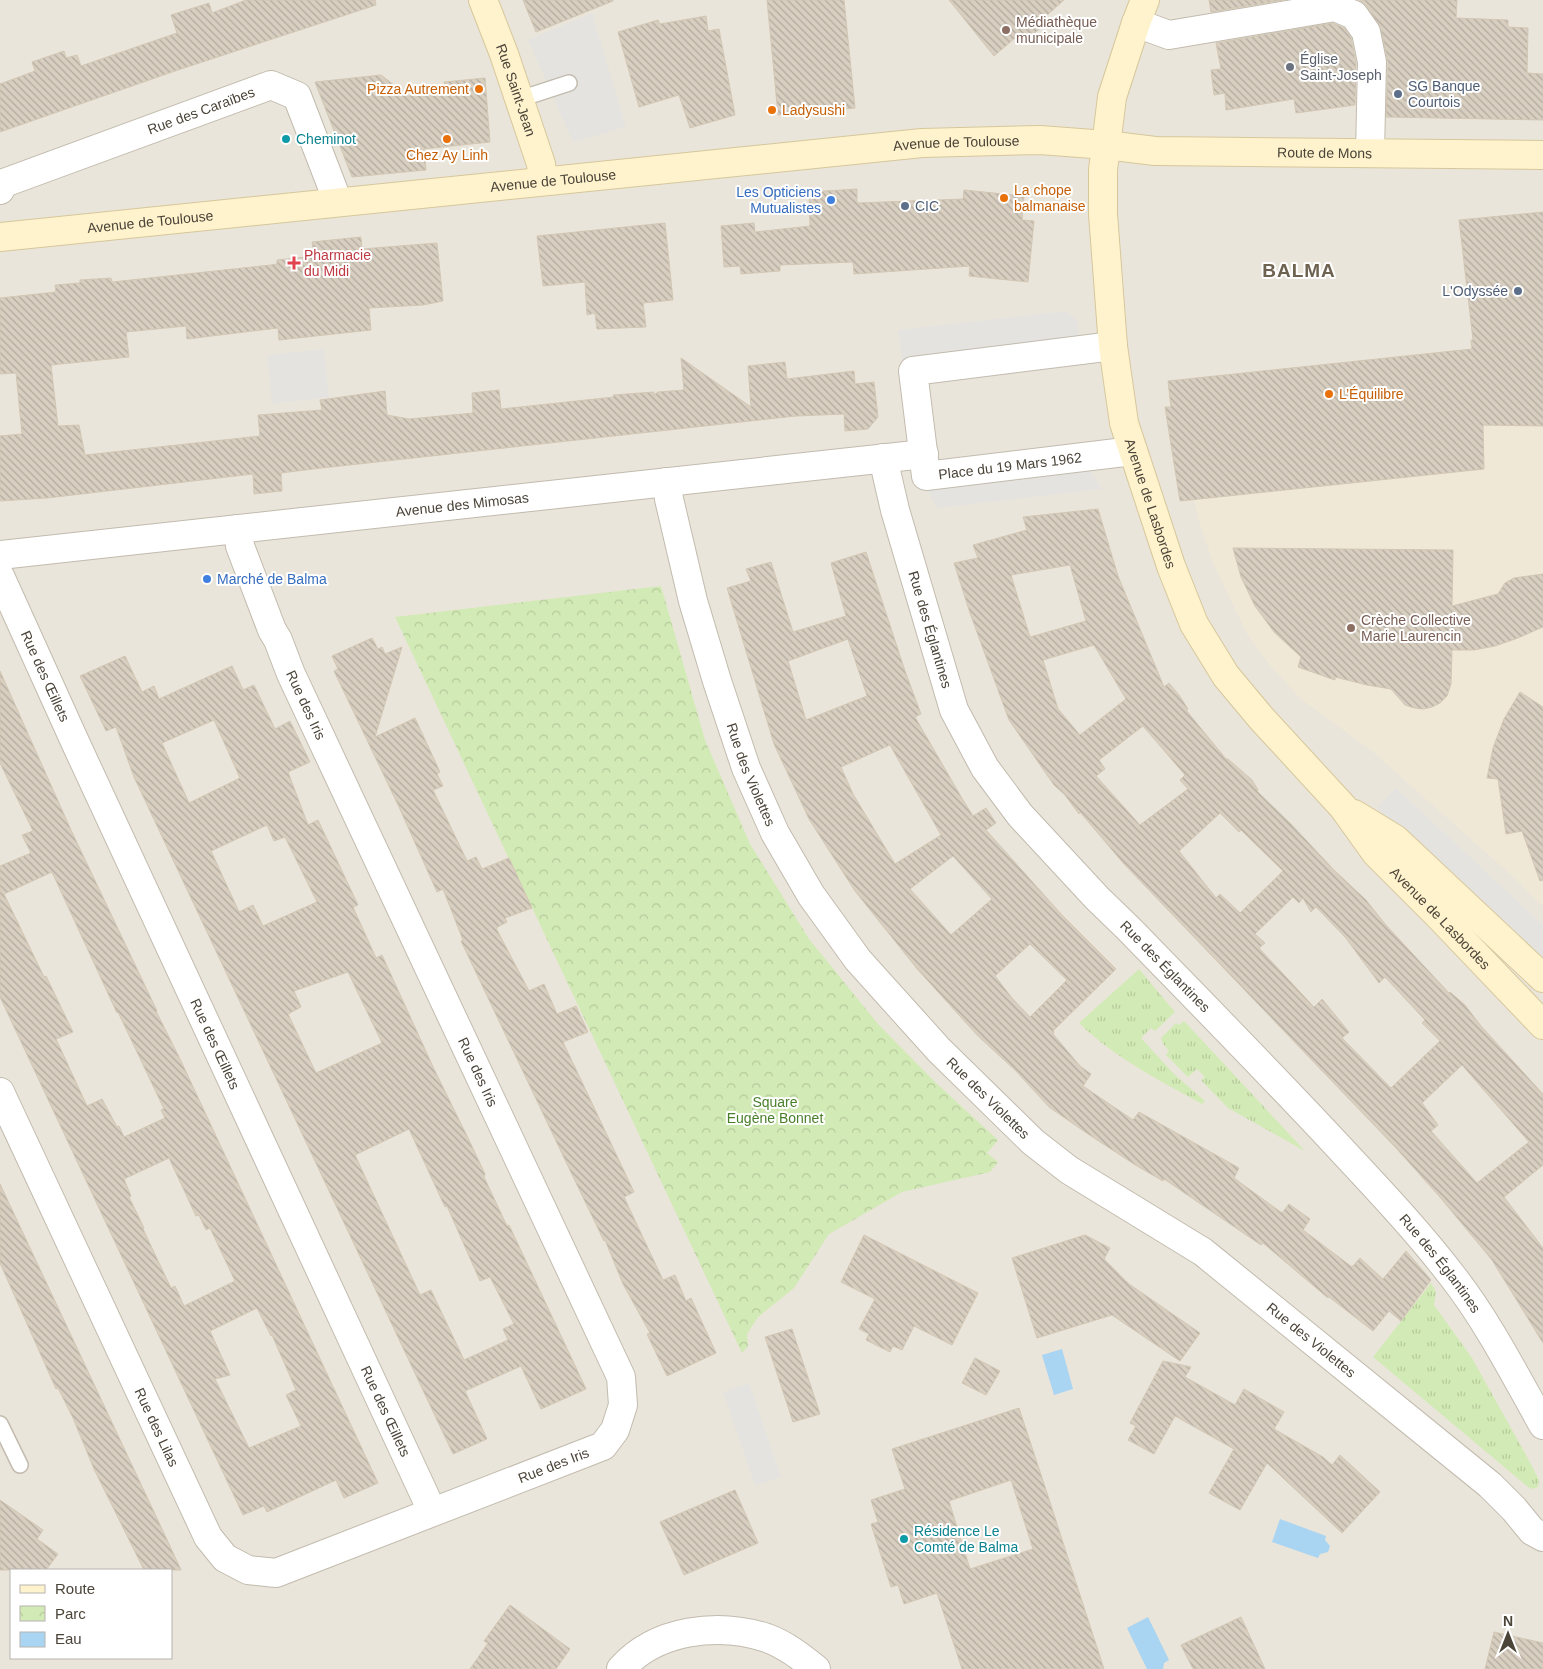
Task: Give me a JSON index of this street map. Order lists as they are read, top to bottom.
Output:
{
  "streets": {
    "street": [
      "Rue Saint-Jean",
      "Rue des Caraïbes",
      "Avenue de Toulouse",
      "Route de Mons",
      "Place du 19 Mars 1962",
      "Avenue de Lasbordes",
      "Avenue des Mimosas",
      "Rue des Églantines",
      "Rue des Œillets",
      "Rue des Iris",
      "Rue des Violettes",
      "Rue des Lilas"
    ]
  },
  "crossings": [
    ["Rue Saint-Jean", "Avenue de Toulouse"],
    ["Rue des Caraïbes", "Avenue de Toulouse"],
    ["Avenue de Toulouse", "Route de Mons"],
    ["Avenue de Toulouse", "Avenue de Lasbordes"],
    ["Route de Mons", "Avenue de Lasbordes"],
    ["Place du 19 Mars 1962", "Avenue de Lasbordes"],
    ["Place du 19 Mars 1962", "Avenue des Mimosas"],
    ["Avenue des Mimosas", "Rue des Églantines"],
    ["Avenue des Mimosas", "Rue des Iris"],
    ["Avenue des Mimosas", "Rue des Violettes"],
    ["Rue des Œillets", "Rue des Iris"],
    ["Rue des Œillets", "Rue des Lilas"],
    ["Rue des Iris", "Rue des Lilas"]
  ],
  "districts": ["BALMA"],
  "parks": ["Square Eugène Bonnet"],
  "places": {
    "other": [
      "Médiathèque municipale",
      "Église Saint-Joseph",
      "Pizza Autrement",
      "SG Banque Courtois",
      "Ladysushi",
      "Cheminot",
      "Chez Ay Linh",
      "La chope balmanaise",
      "Les Opticiens Mutualistes",
      "CIC",
      "L'Odyssée",
      "L’Équilibre",
      "Marché de Balma",
      "Crèche Collective Marie Laurencin",
      "Résidence Le Comté de Balma"
    ],
    "health": ["Pharmacie du Midi"]
  },
  "legend": ["Route", "Parc", "Eau"],
  "north": "top"
}
